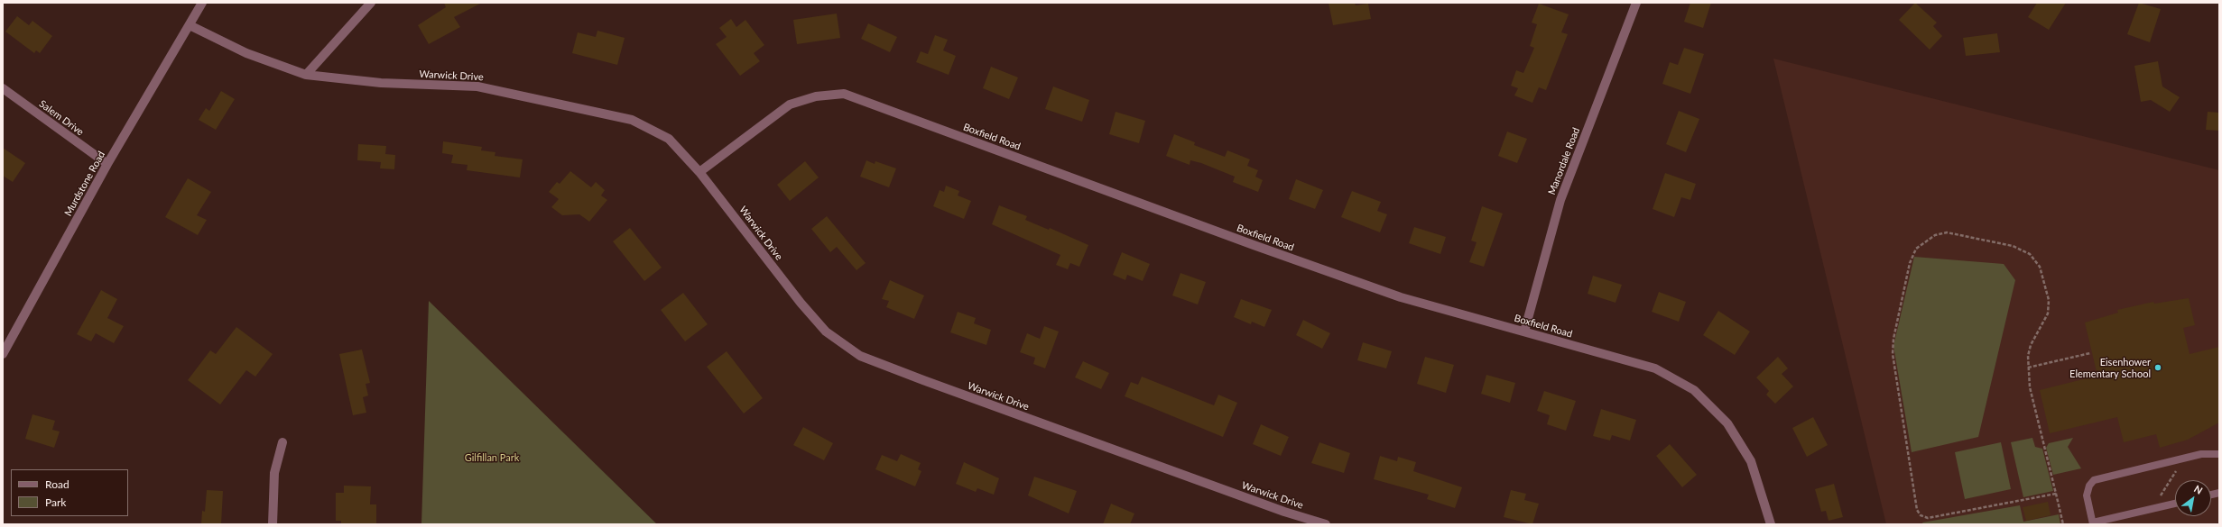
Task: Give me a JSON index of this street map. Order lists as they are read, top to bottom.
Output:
{
  "streets": {
    "street": [
      "Warwick Drive",
      "Salem Drive",
      "Boxfield Road",
      "Manordale Road",
      "Murdstone Road"
    ]
  },
  "crossings": [
    ["Warwick Drive", "Boxfield Road"],
    ["Warwick Drive", "Murdstone Road"],
    ["Salem Drive", "Murdstone Road"],
    ["Boxfield Road", "Manordale Road"]
  ],
  "parks": ["Gilfillan Park"],
  "places": ["Eisenhower Elementary School"],
  "legend": ["Road", "Park"],
  "north": "top right"
}
